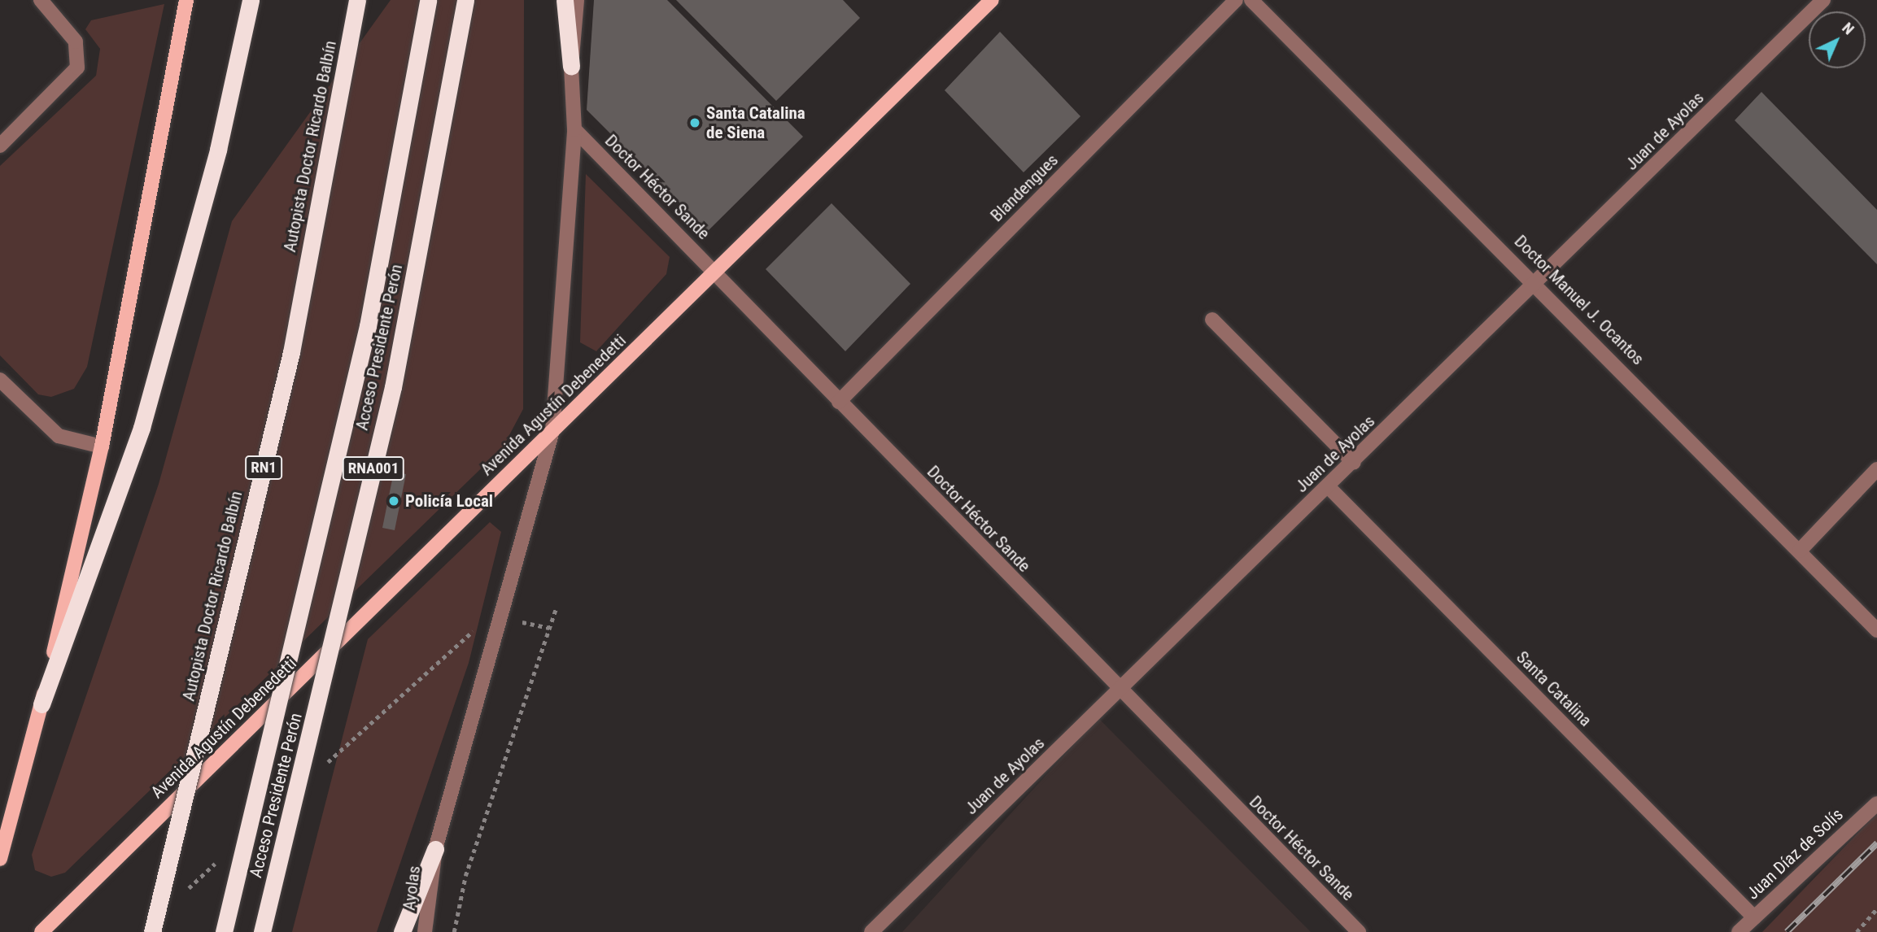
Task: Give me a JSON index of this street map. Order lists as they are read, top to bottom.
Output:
{
  "streets": {
    "highway": [
      "Autopista Doctor Ricardo Balbín",
      "Acceso Presidente Perón",
      "RN1",
      "RNA001"
    ],
    "main road": ["Avenida Agustín Debenedetti"],
    "street": [
      "Juan de Ayolas",
      "Doctor Héctor Sande",
      "Blandengues",
      "Doctor Manuel J. Ocantos",
      "Santa Catalina",
      "Juan Díaz de Solís",
      "Ayolas"
    ]
  },
  "crossings": [
    ["Juan de Ayolas", "Doctor Héctor Sande"],
    ["Juan de Ayolas", "Doctor Manuel J. Ocantos"],
    ["Juan de Ayolas", "Santa Catalina"],
    ["Doctor Héctor Sande", "Blandengues"],
    ["Doctor Héctor Sande", "Avenida Agustín Debenedetti"],
    ["Doctor Héctor Sande", "Ayolas"],
    ["Avenida Agustín Debenedetti", "Ayolas"],
    ["Santa Catalina", "Juan Díaz de Solís"]
  ],
  "places": ["Santa Catalina de Siena", "Policía Local"],
  "north": "top right"
}
